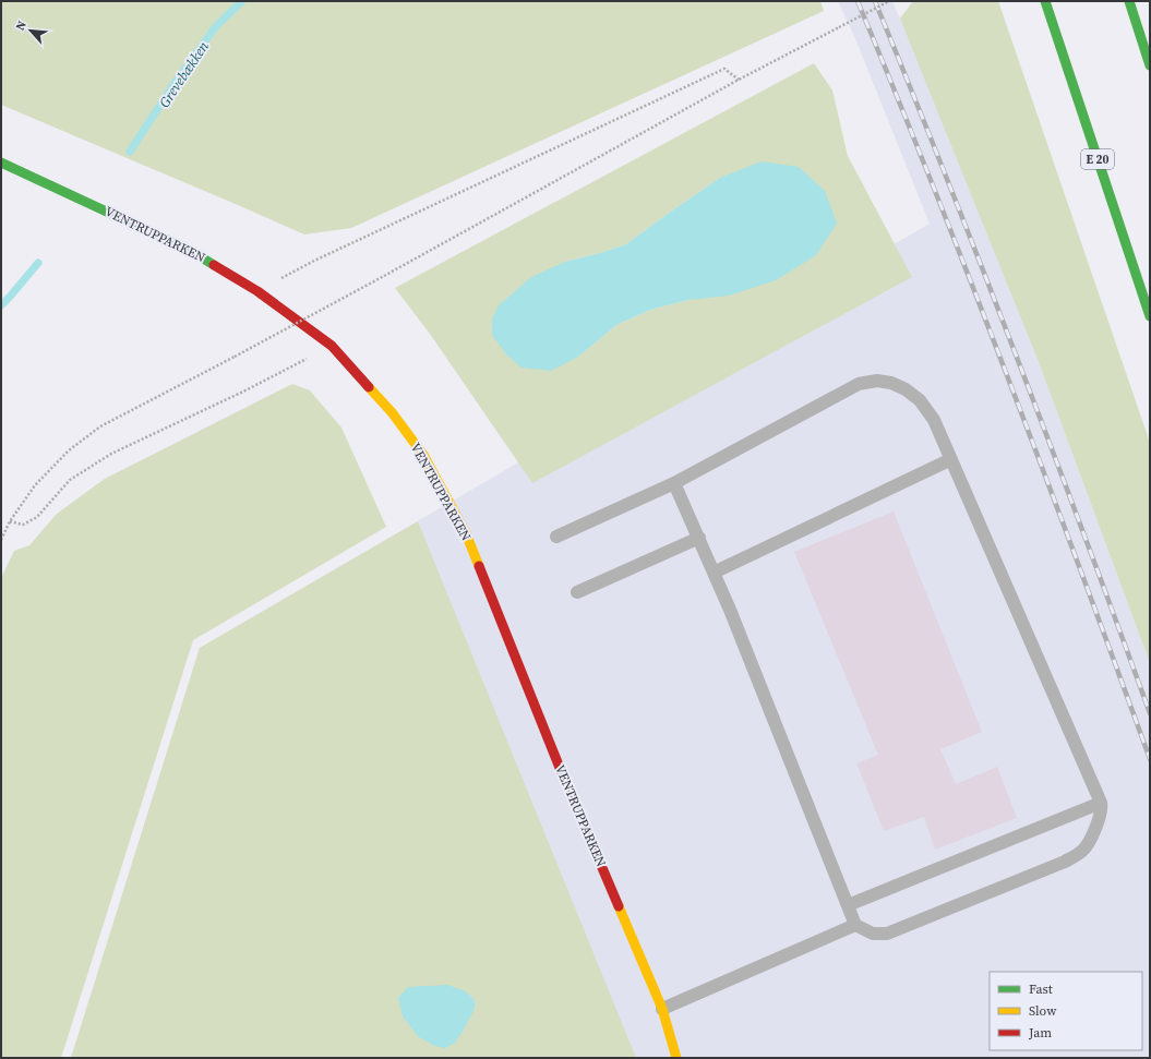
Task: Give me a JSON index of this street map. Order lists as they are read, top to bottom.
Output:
{
  "streets": {
    "main road": ["E 20", "VENTRUPPARKEN"]
  },
  "water": ["Grevebækken"],
  "legend": ["Fast", "Slow", "Jam"],
  "north": "top left"
}
